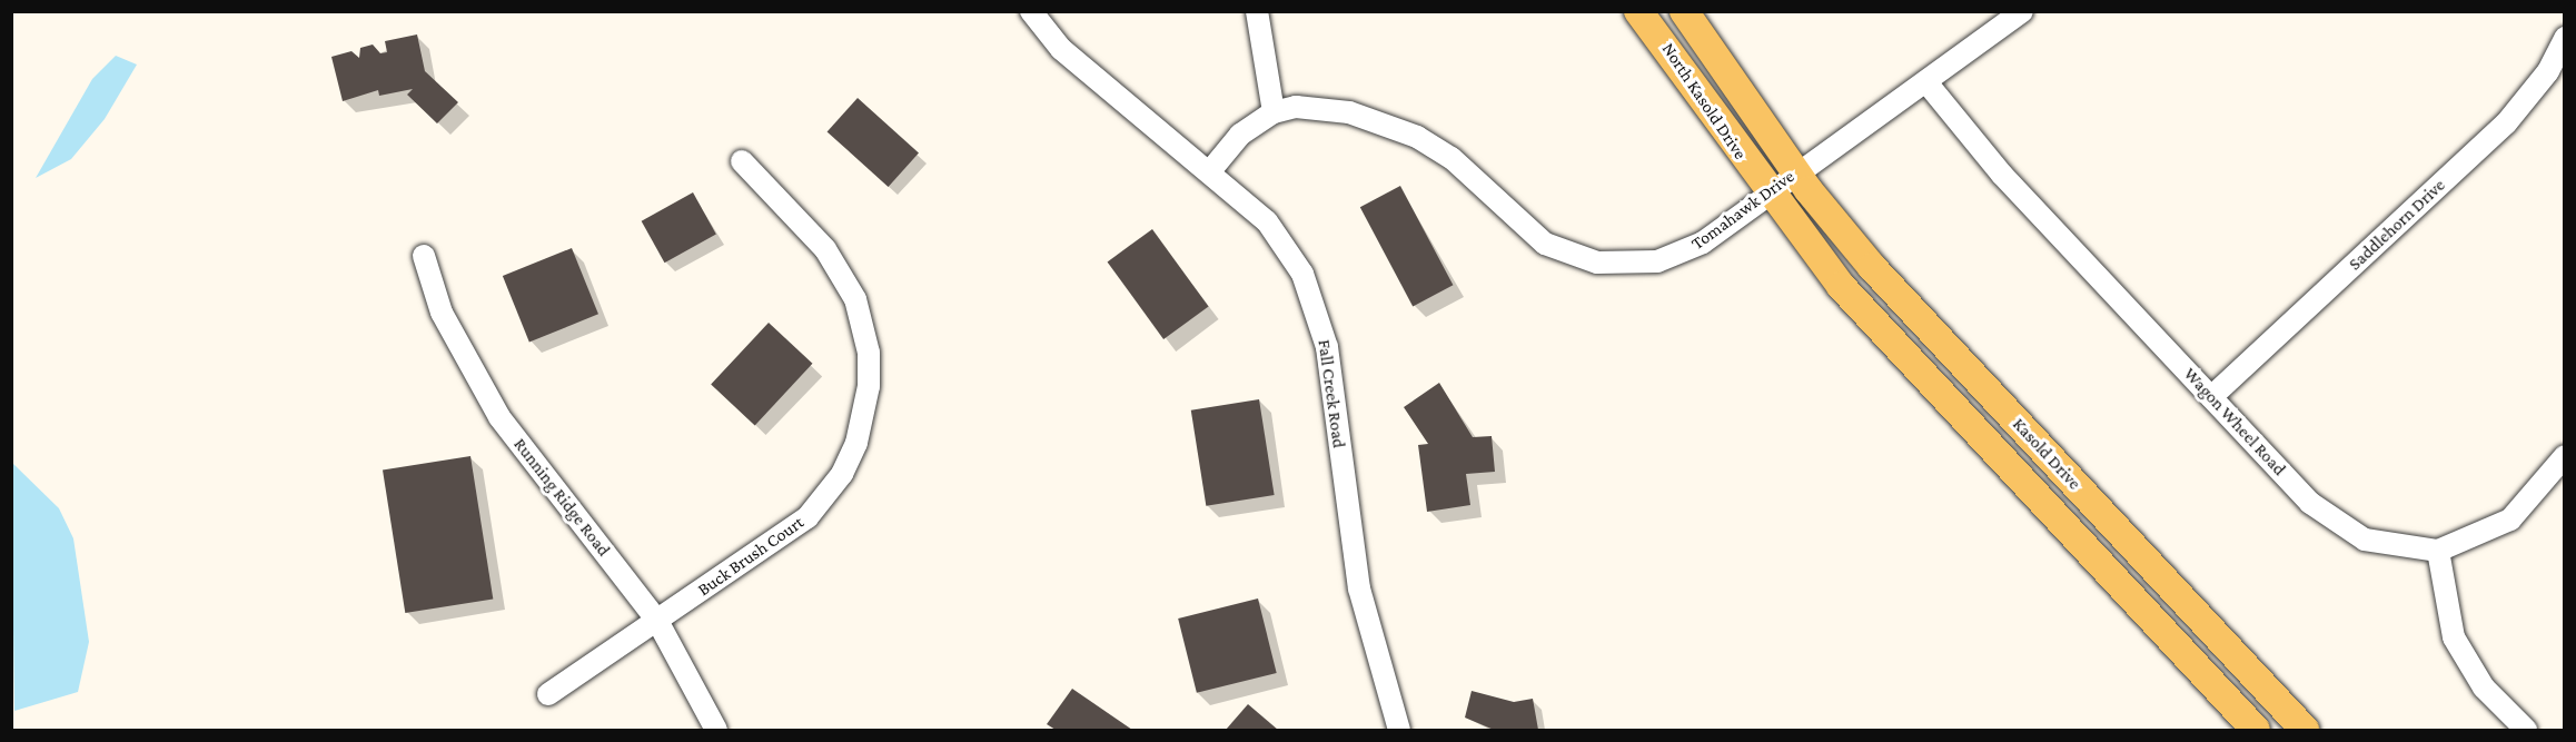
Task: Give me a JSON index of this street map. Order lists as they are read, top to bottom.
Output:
{
  "streets": {
    "main road": ["North Kasold Drive", "Kasold Drive"],
    "street": [
      "Tomahawk Drive",
      "Saddlehorn Drive",
      "Fall Creek Road",
      "Wagon Wheel Road",
      "Running Ridge Road",
      "Buck Brush Court"
    ]
  },
  "crossings": [
    ["North Kasold Drive", "Tomahawk Drive"],
    ["North Kasold Drive", "Kasold Drive"],
    ["Tomahawk Drive", "Fall Creek Road"],
    ["Tomahawk Drive", "Wagon Wheel Road"],
    ["Tomahawk Drive", "Kasold Drive"],
    ["Saddlehorn Drive", "Wagon Wheel Road"],
    ["Running Ridge Road", "Buck Brush Court"]
  ]
}
